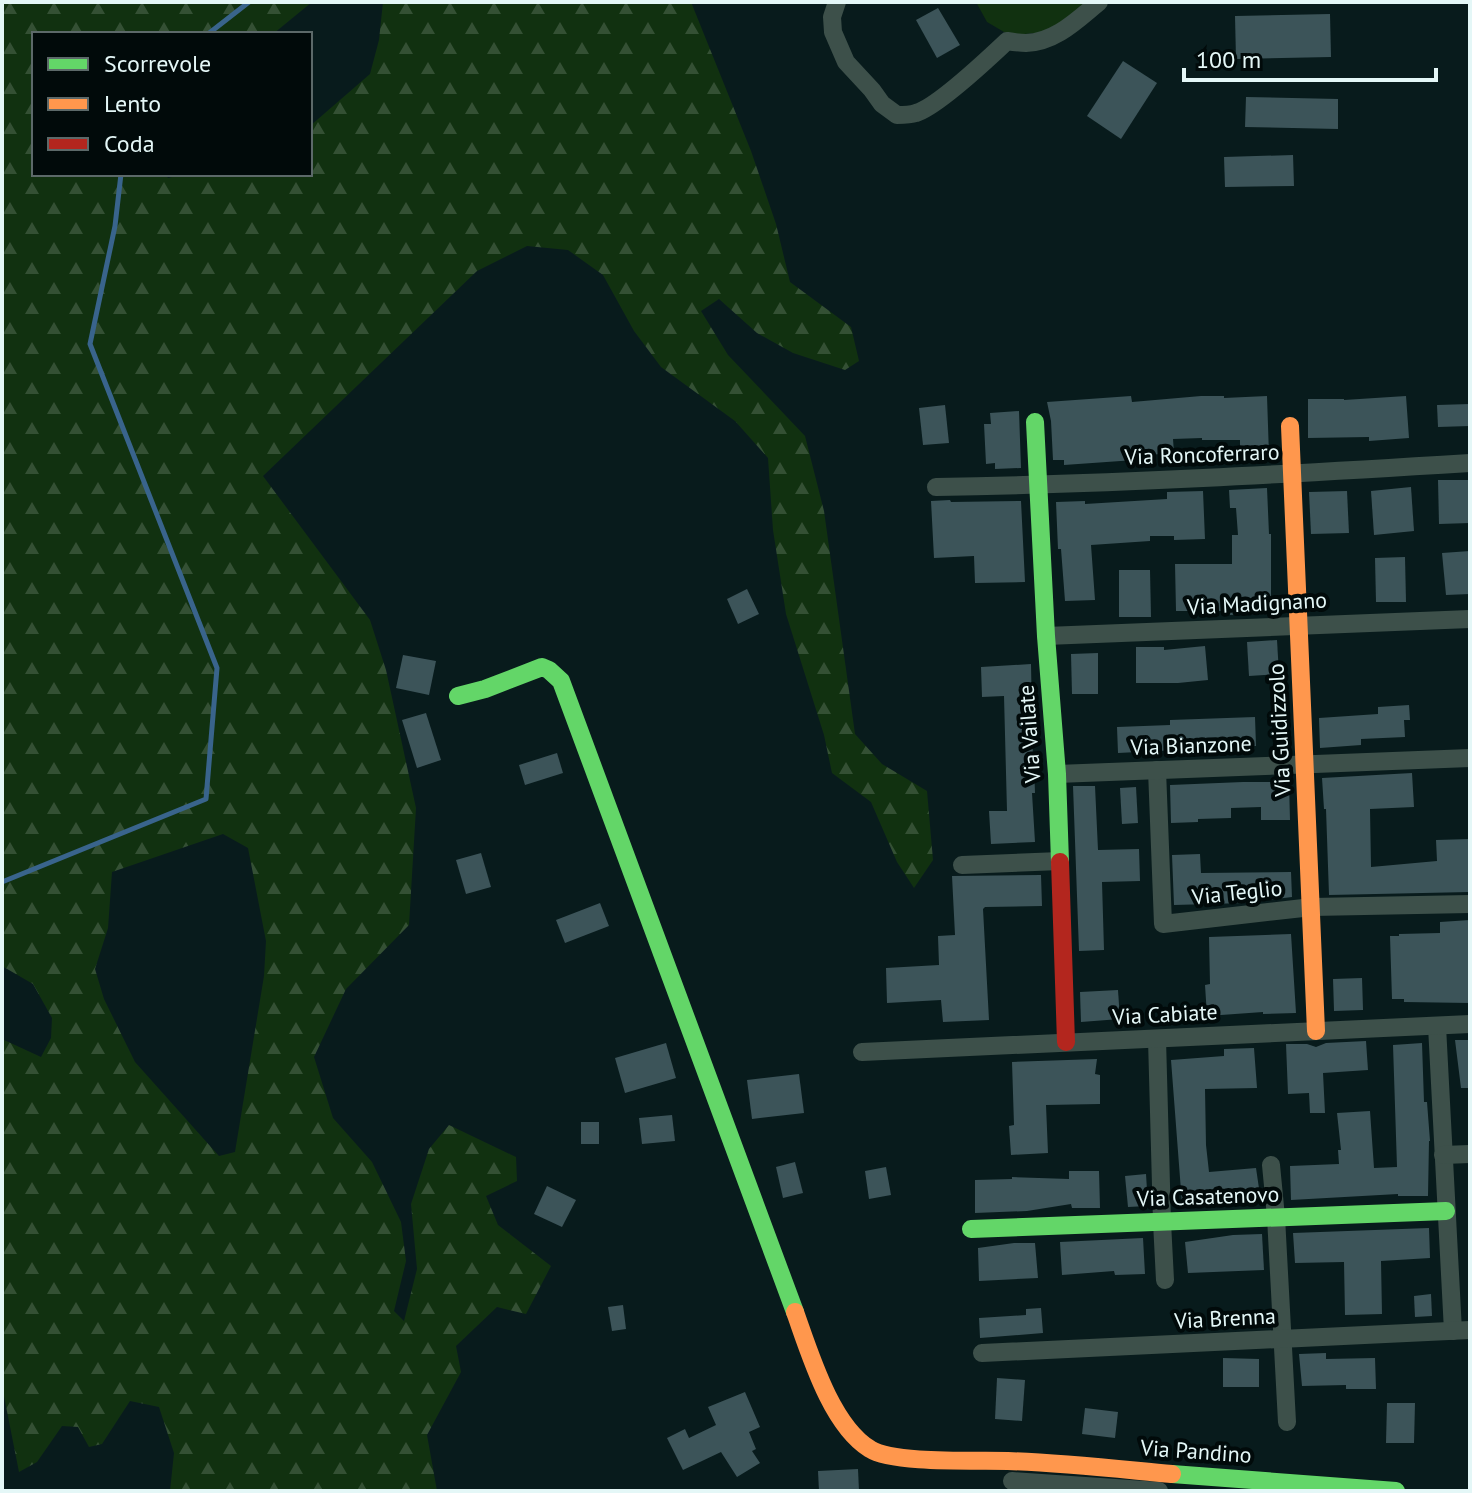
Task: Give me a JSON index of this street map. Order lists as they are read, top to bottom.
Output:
{
  "streets": {
    "street": [
      "Via Roncoferraro",
      "Via Madignano",
      "Via Guidizzolo",
      "Via Vailate",
      "Via Bianzone",
      "Via Teglio",
      "Via Cabiate",
      "Via Casatenovo",
      "Via Brenna",
      "Via Pandino"
    ]
  },
  "crossings": [
    ["Via Roncoferraro", "Via Guidizzolo"],
    ["Via Roncoferraro", "Via Vailate"],
    ["Via Madignano", "Via Guidizzolo"],
    ["Via Madignano", "Via Vailate"],
    ["Via Guidizzolo", "Via Bianzone"],
    ["Via Guidizzolo", "Via Teglio"],
    ["Via Guidizzolo", "Via Cabiate"],
    ["Via Vailate", "Via Bianzone"],
    ["Via Vailate", "Via Cabiate"],
    ["Via Bianzone", "Via Teglio"]
  ],
  "legend": ["Scorrevole", "Lento", "Coda"],
  "scale_bar": "100 m"
}
